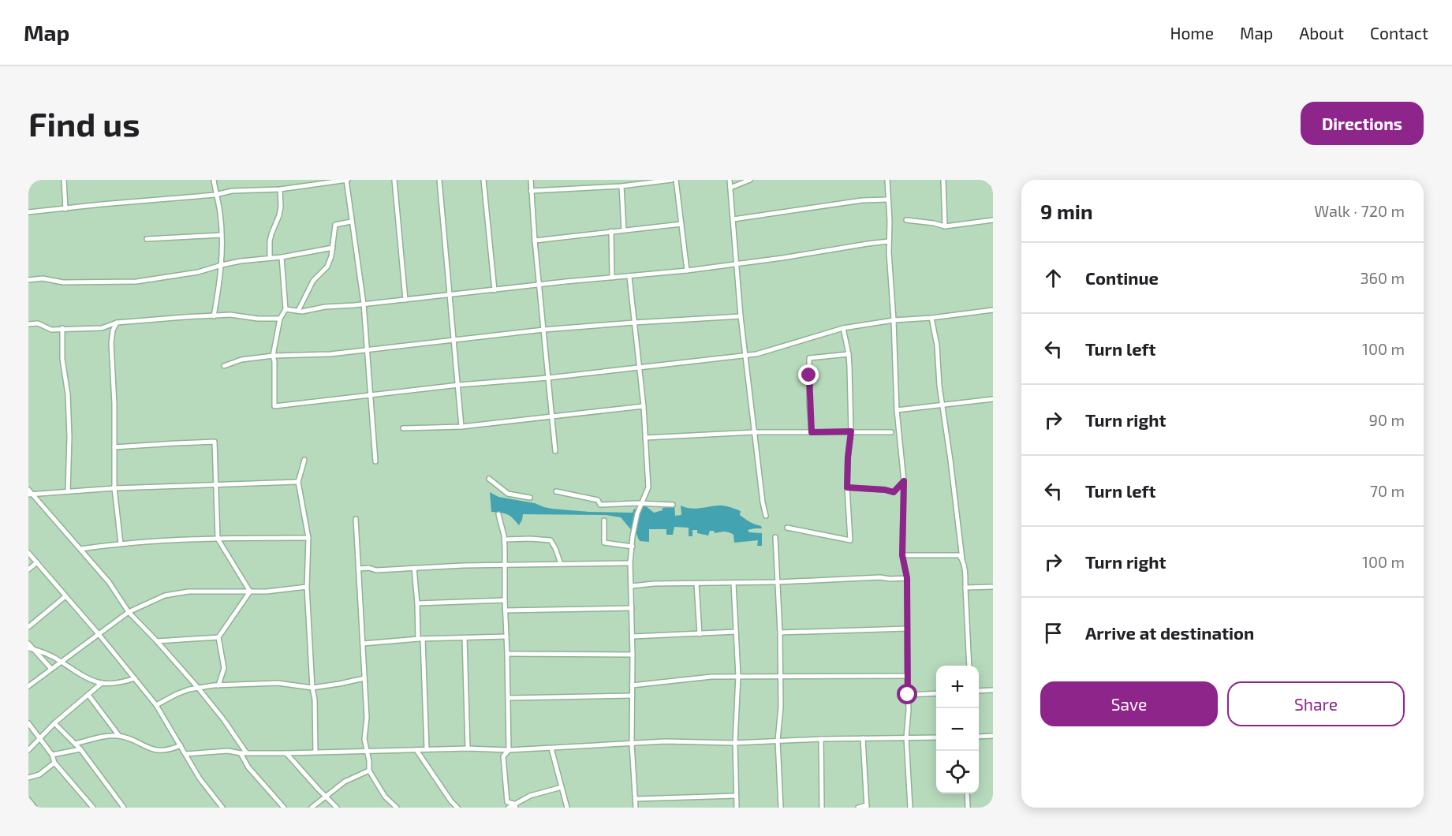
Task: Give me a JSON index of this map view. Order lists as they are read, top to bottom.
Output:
{
  "page": {
    "header": "Map",
    "nav": [
      "Home",
      "Map",
      "About",
      "Contact"
    ],
    "buttons": [
      "Directions",
      ["Save", "Share"]
    ],
    "title": "Find us",
    "heading": ["9 min", "Walk · 720 m"],
    "list": [
      ["Continue", "360 m"],
      ["Turn left", "100 m"],
      ["Turn right", "90 m"],
      ["Turn left", "70 m"],
      ["Turn right", "100 m"],
      "Arrive at destination"
    ],
    "map_buttons": ["+", "−"]
  }
}
